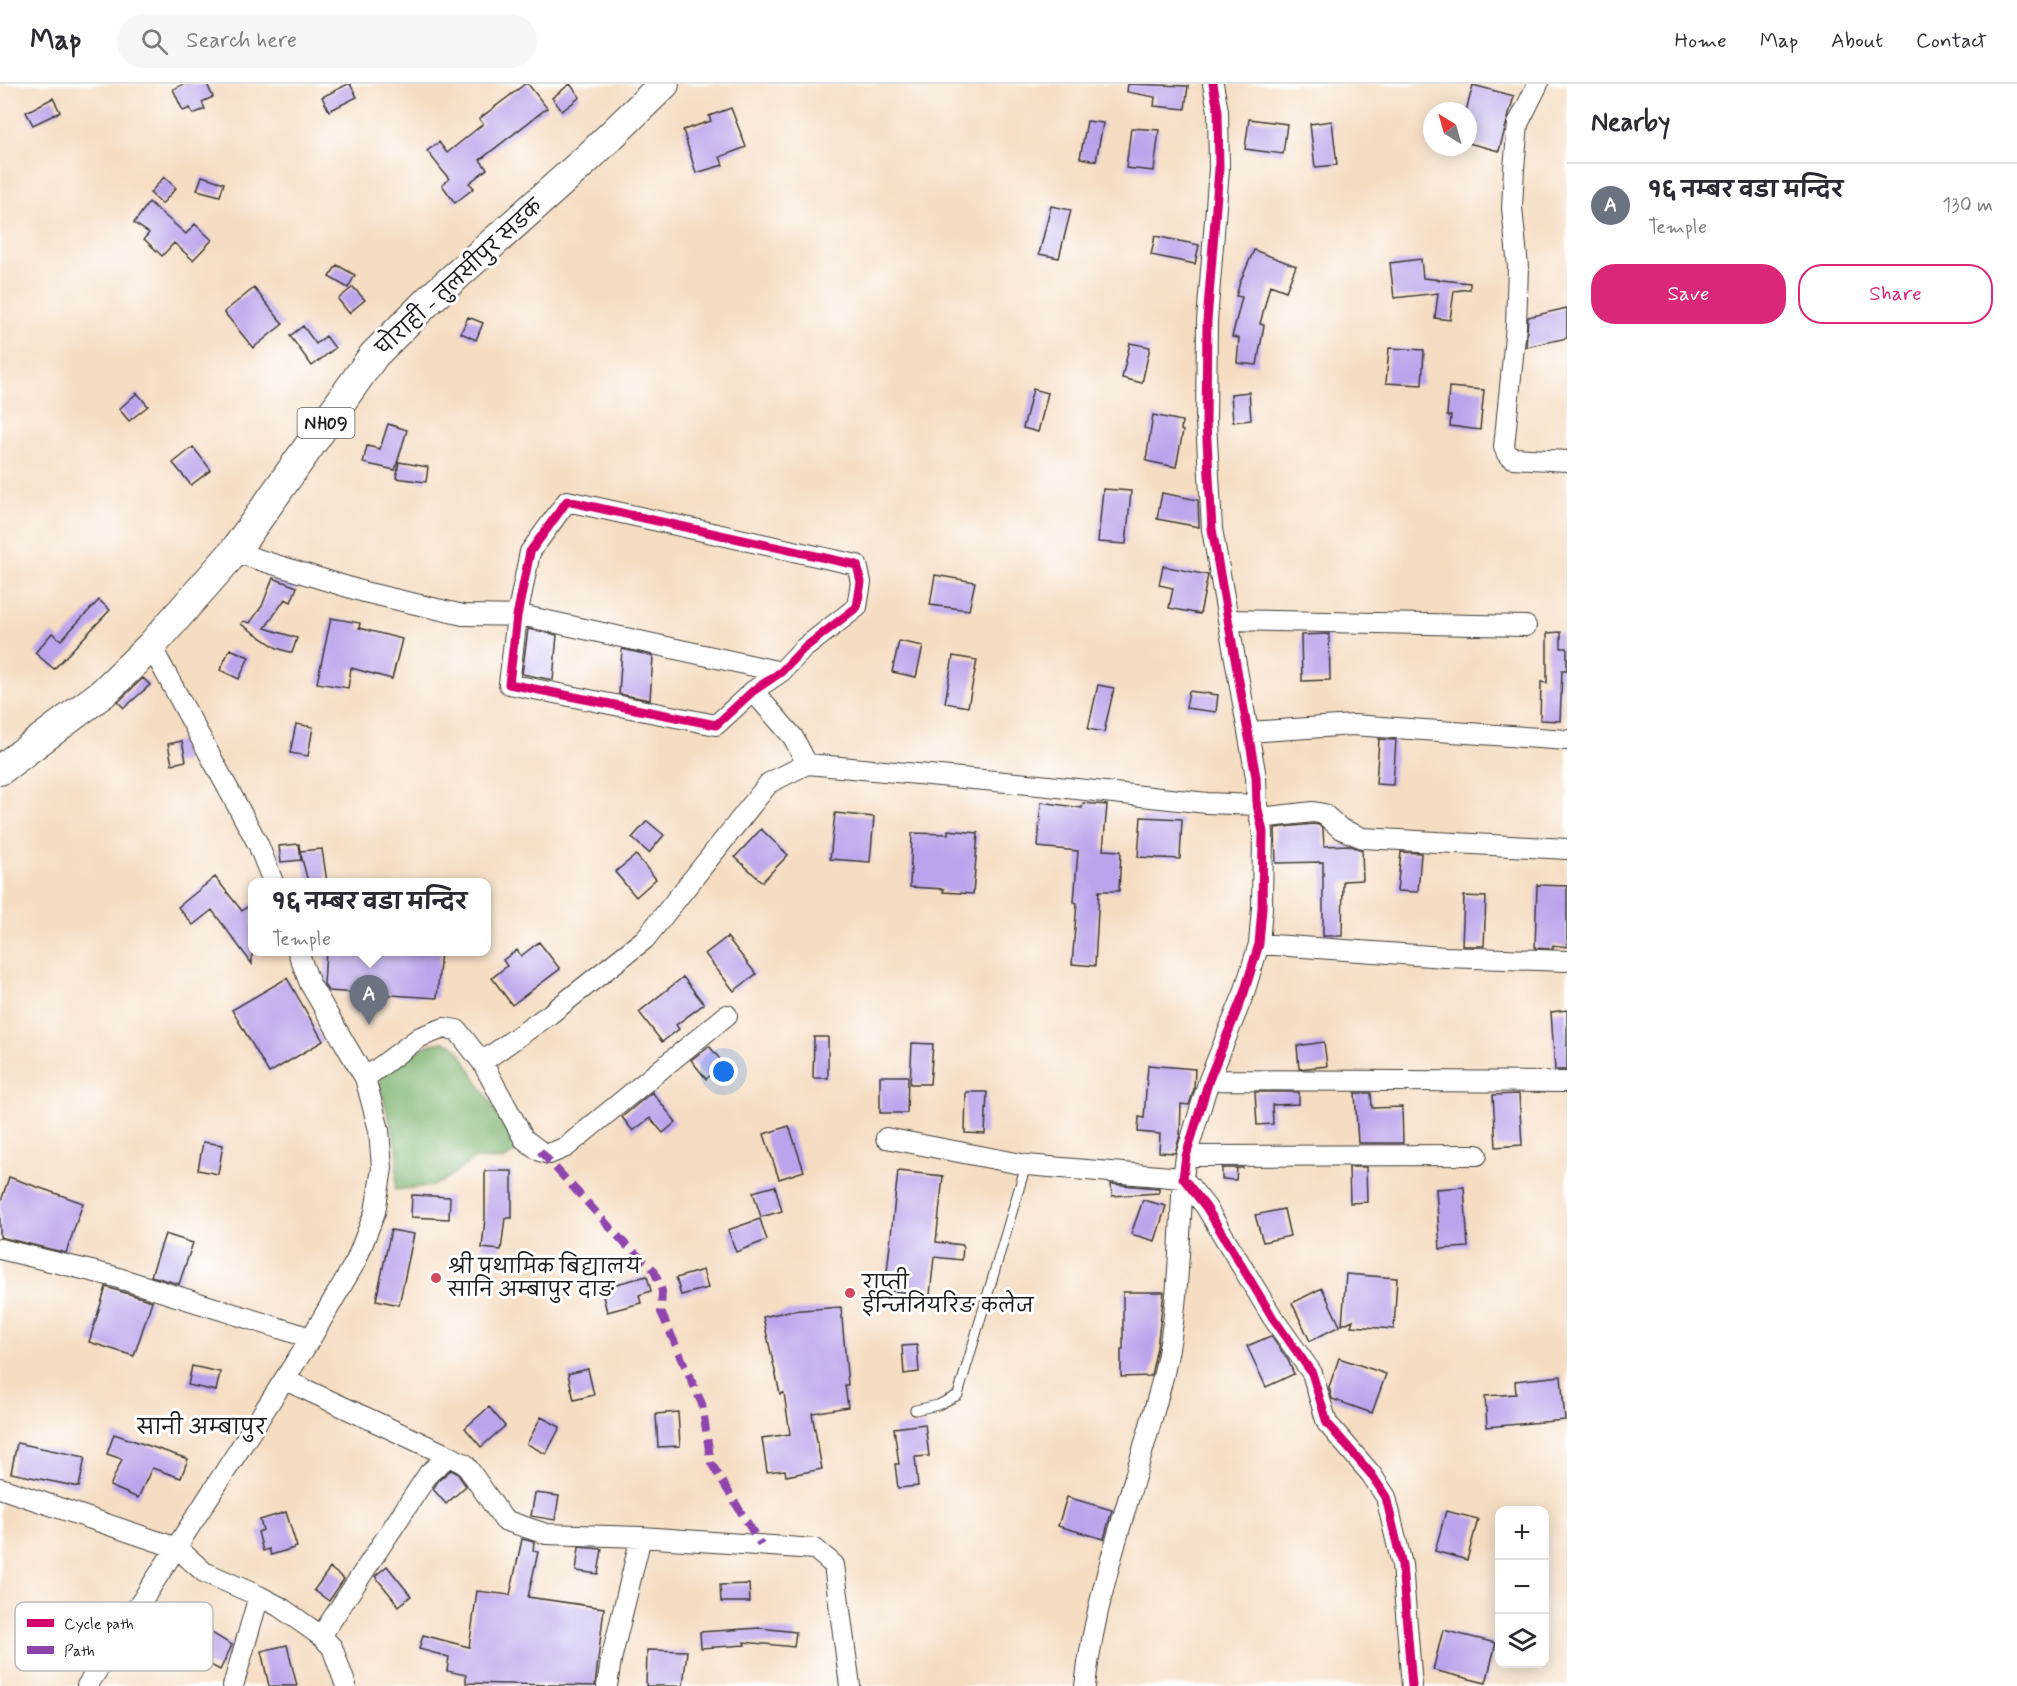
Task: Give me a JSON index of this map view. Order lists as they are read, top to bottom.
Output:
{
  "streets": {
    "main road": ["घोराही - तुलसीपुर सडक", "NH09"]
  },
  "districts": ["सानी अम्बापुर"],
  "places": ["श्री प्रथामिक बिद्यालय सानि अम्बापुर दाङ", "राप्ती ईन्जिनियरिङ कलेज"],
  "legend": ["Cycle path", "Path"],
  "north": "top left",
  "page": {
    "header": "Map",
    "search": "Search here",
    "nav": [
      "Home",
      "Map",
      "About",
      "Contact"
    ],
    "heading": "Nearby",
    "list": [
      {
        "mark": "A",
        "name": "१६ नम्बर वडा मन्दिर",
        "note": "Temple",
        "value": "130 m"
      }
    ],
    "buttons": ["Save", "Share"],
    "popup": ["१६ नम्बर वडा मन्दिर", "Temple"],
    "pins": "A",
    "map_buttons": ["+", "−"]
  }
}
